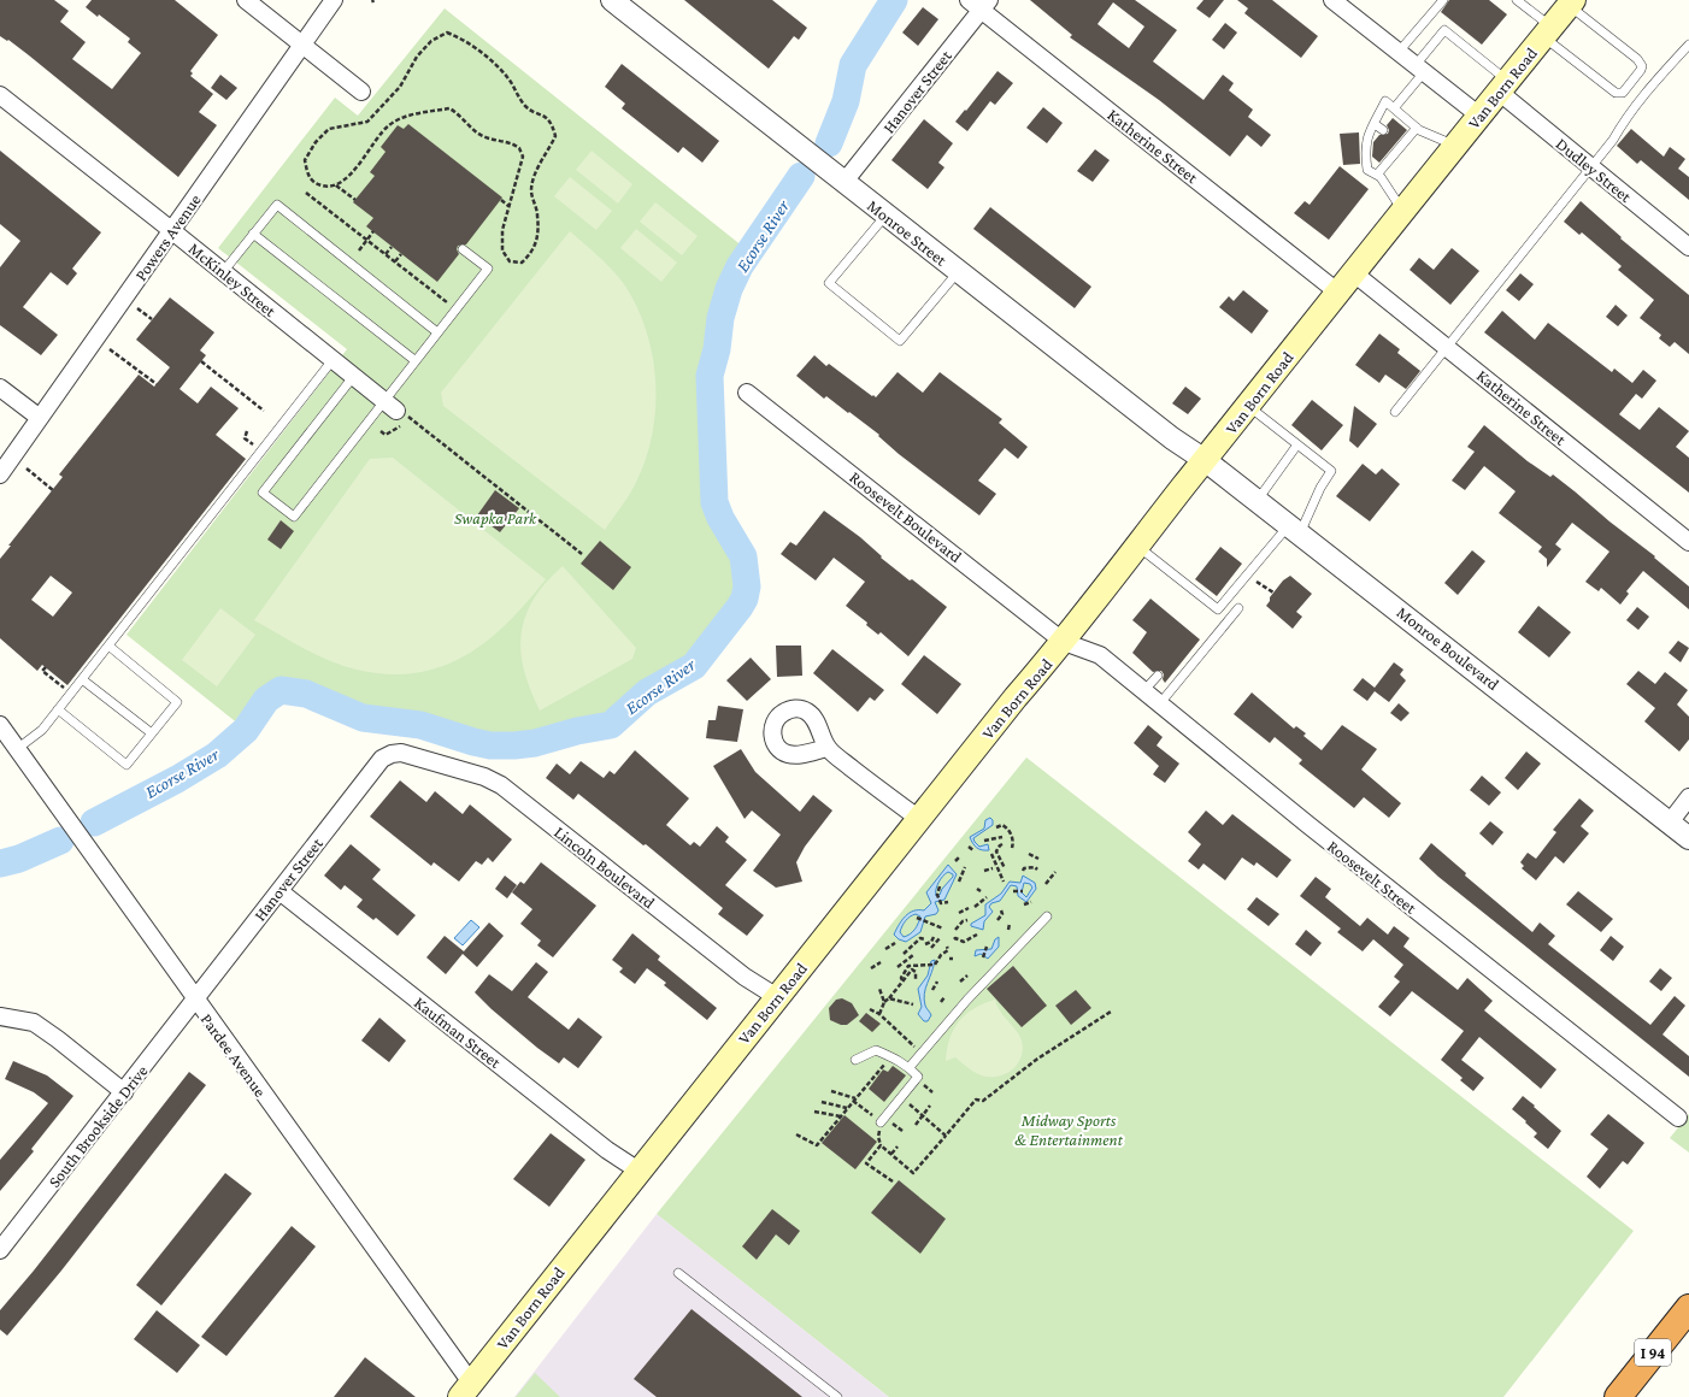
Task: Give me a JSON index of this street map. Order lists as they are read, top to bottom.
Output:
{
  "streets": {
    "highway": ["I 94"],
    "main road": ["Van Born Road"],
    "street": [
      "Hanover Street",
      "Katherine Street",
      "Dudley Street",
      "Monroe Street",
      "Powers Avenue",
      "McKinley Street",
      "Roosevelt Boulevard",
      "Monroe Boulevard",
      "Lincoln Boulevard",
      "Roosevelt Street",
      "Kaufman Street",
      "Pardee Avenue",
      "South Brookside Drive"
    ]
  },
  "crossings": [
    ["Van Born Road", "Katherine Street"],
    ["Van Born Road", "Dudley Street"],
    ["Van Born Road", "Monroe Street"],
    ["Van Born Road", "Roosevelt Boulevard"],
    ["Van Born Road", "Monroe Boulevard"],
    ["Van Born Road", "Lincoln Boulevard"],
    ["Van Born Road", "Roosevelt Street"],
    ["Van Born Road", "Kaufman Street"],
    ["Van Born Road", "Pardee Avenue"],
    ["Hanover Street", "Katherine Street"],
    ["Hanover Street", "Monroe Street"],
    ["Hanover Street", "Lincoln Boulevard"],
    ["Hanover Street", "Kaufman Street"],
    ["Hanover Street", "Pardee Avenue"],
    ["Hanover Street", "South Brookside Drive"],
    ["Monroe Street", "Monroe Boulevard"],
    ["Powers Avenue", "McKinley Street"],
    ["Roosevelt Boulevard", "Roosevelt Street"],
    ["Pardee Avenue", "South Brookside Drive"]
  ],
  "water": ["Ecorse River"],
  "parks": ["Swapka Park", "Midway Sports & Entertainment"]
}
